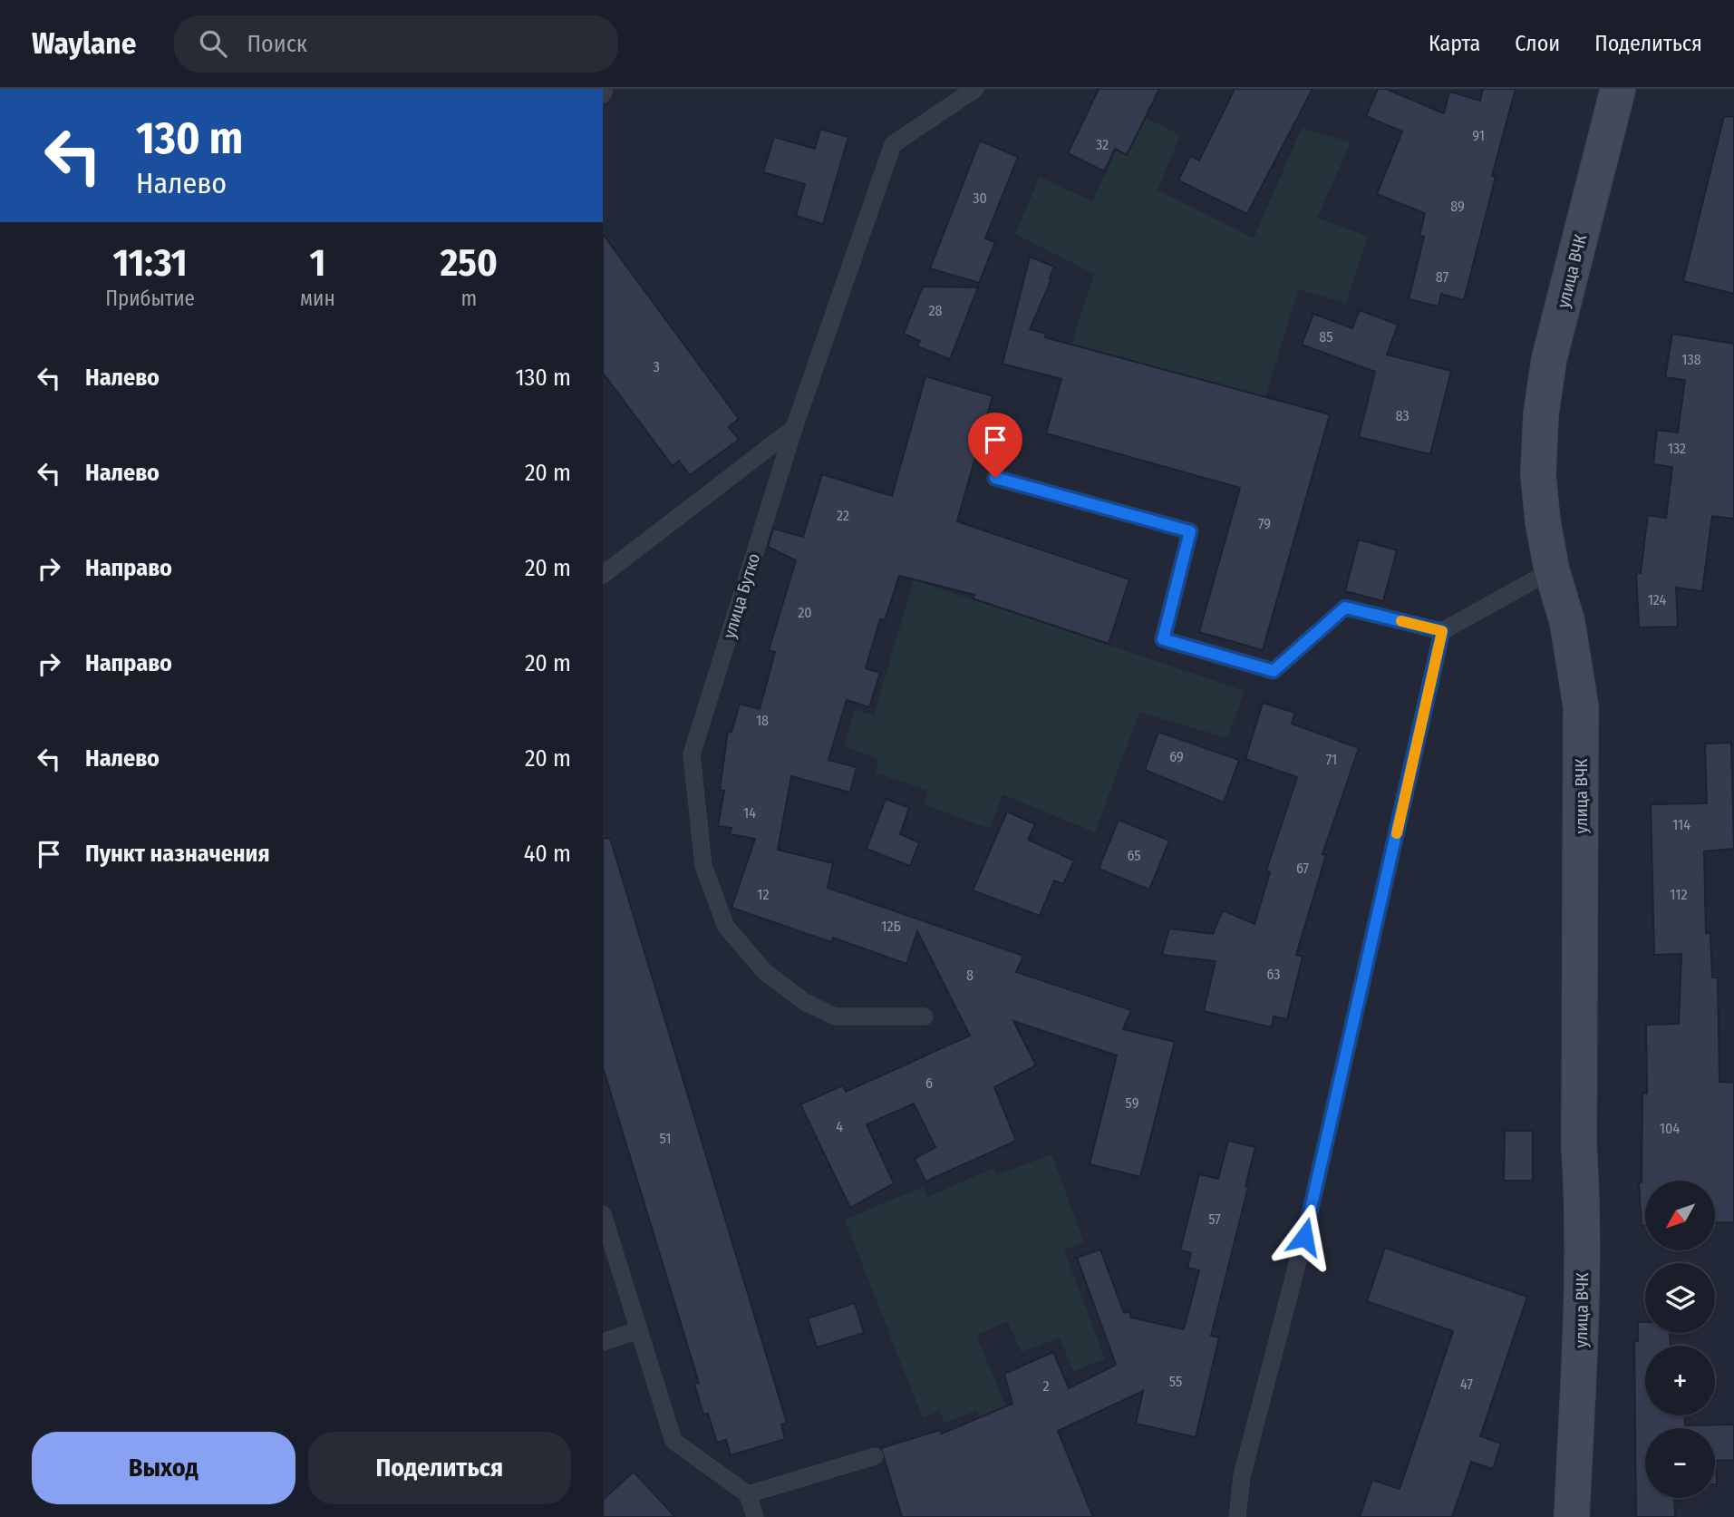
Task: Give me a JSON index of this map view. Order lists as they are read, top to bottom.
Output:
{
  "streets": {
    "main road": ["улица ВЧК"],
    "lane": ["улица Бутко"]
  },
  "house_numbers": [
    "91",
    "32",
    "30",
    "89",
    "87",
    "28",
    "85",
    "138",
    "3",
    "83",
    "132",
    "22",
    "79",
    "124",
    "20",
    "18",
    "69",
    "71",
    "14",
    "114",
    "65",
    "67",
    "12",
    "112",
    "12Б",
    "63",
    "8",
    "6",
    "59",
    "4",
    "104",
    "51",
    "57",
    "55",
    "47",
    "2"
  ],
  "north": "bottom left",
  "page": {
    "header": "Waylane",
    "search": "Поиск",
    "nav": ["Карта", "Слои", "Поделиться"],
    "turn": ["130 m", "Налево"],
    "eta": [
      "11:31",
      "Прибытие",
      "1",
      "мин",
      "250",
      "m"
    ],
    "list": [
      {
        "name": "Налево",
        "value": "130 m"
      },
      {
        "name": "Налево",
        "value": "20 m"
      },
      {
        "name": "Направо",
        "value": "20 m"
      },
      {
        "name": "Направо",
        "value": "20 m"
      },
      {
        "name": "Налево",
        "value": "20 m"
      },
      {
        "name": "Пункт назначения",
        "value": "40 m"
      }
    ],
    "map_buttons": ["+", "−"],
    "buttons": ["Выход", "Поделиться"]
  }
}
